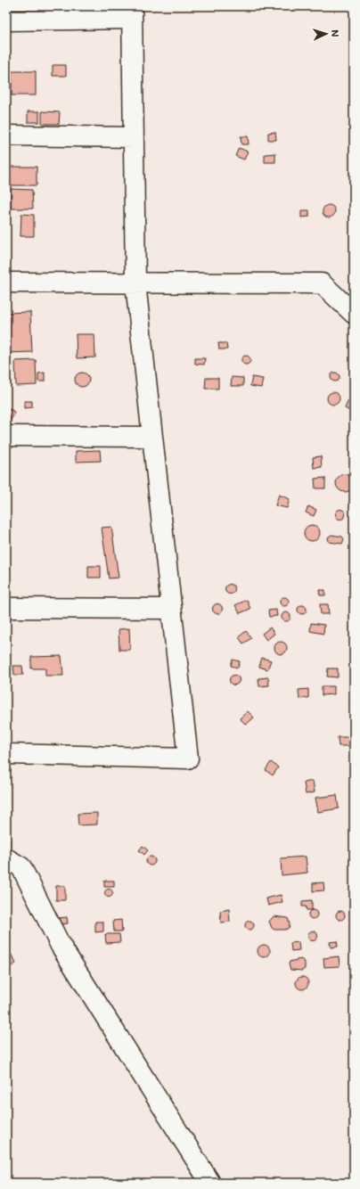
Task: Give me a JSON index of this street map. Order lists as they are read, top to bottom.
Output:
{
  "north": "right"
}
